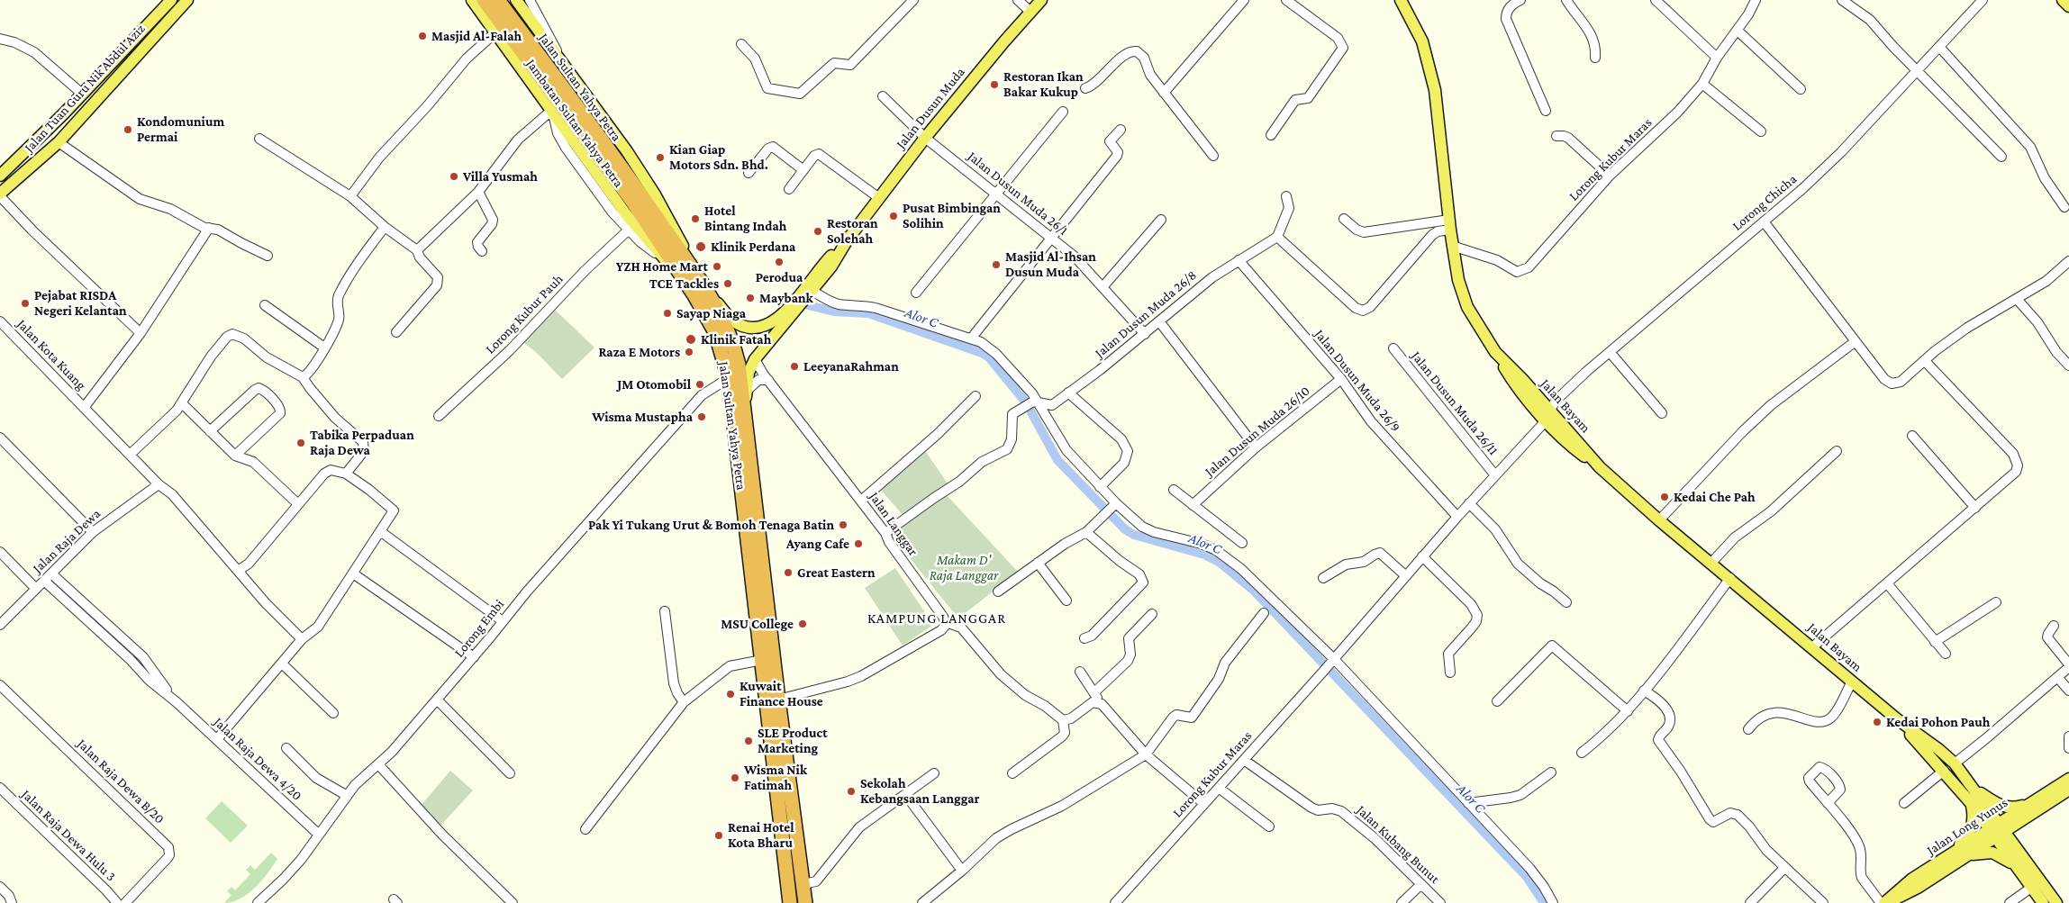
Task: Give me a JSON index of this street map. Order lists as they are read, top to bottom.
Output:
{
  "streets": {
    "highway": ["Jalan Sultan Yahya Petra", "Jambatan Sultan Yahya Petra"],
    "main road": [
      "Jalan Tuan Guru Nik Abdul Aziz",
      "Jalan Dusun Muda",
      "Jalan Bayam",
      "Jalan Long Yunus"
    ],
    "street": [
      "Lorong Kubur Maras",
      "Jalan Dusun Muda 26/1",
      "Lorong Chicha",
      "Lorong Kubur Pauh",
      "Jalan Dusun Muda 26/8",
      "Jalan Kota Kuang",
      "Jalan Dusun Muda 26/9",
      "Jalan Dusun Muda 26/11",
      "Jalan Dusun Muda 26/10",
      "Jalan Langgar",
      "Jalan Raja Dewa",
      "Lorong Embi",
      "Jalan Raja Dewa 4/20",
      "Jalan Raja Dewa B/20",
      "Jalan Raja Dewa Hulu 3",
      "Jalan Kubang Bunut"
    ]
  },
  "crossings": [
    ["Jalan Sultan Yahya Petra", "Jalan Dusun Muda"],
    ["Jalan Sultan Yahya Petra", "Lorong Embi"],
    ["Jalan Dusun Muda", "Jalan Dusun Muda 26/1"],
    ["Jalan Dusun Muda", "Jalan Langgar"],
    ["Lorong Kubur Maras", "Lorong Chicha"],
    ["Lorong Kubur Maras", "Jalan Bayam"],
    ["Lorong Kubur Maras", "Jalan Kubang Bunut"],
    ["Jalan Dusun Muda 26/1", "Jalan Dusun Muda 26/8"],
    ["Lorong Chicha", "Jalan Dusun Muda 26/9"],
    ["Lorong Chicha", "Jalan Dusun Muda 26/11"],
    ["Lorong Chicha", "Jalan Bayam"],
    ["Jalan Dusun Muda 26/8", "Jalan Dusun Muda 26/9"],
    ["Jalan Kota Kuang", "Jalan Raja Dewa"],
    ["Jalan Dusun Muda 26/9", "Jalan Dusun Muda 26/10"],
    ["Jalan Bayam", "Jalan Long Yunus"],
    ["Jalan Raja Dewa", "Jalan Raja Dewa 4/20"],
    ["Lorong Embi", "Jalan Raja Dewa 4/20"]
  ],
  "districts": ["KAMPUNG LANGGAR"],
  "water": ["Alor C"],
  "parks": ["Makam D' Raja Langgar"],
  "places": [
    "Masjid Al-Falah",
    "Restoran Ikan Bakar Kukup",
    "Kondomunium Permai",
    "Kian Giap Motors Sdn. Bhd.",
    "Villa Yusmah",
    "Pusat Bimbingan Solihin",
    "Hotel Bintang Indah",
    "Restoran Solehah",
    "Klinik Perdana",
    "Perodua",
    "Masjid Al-Ihsan Dusun Muda",
    "YZH Home Mart",
    "TCE Tackles",
    "Maybank",
    "Pejabat RISDA Negeri Kelantan",
    "Sayap Niaga",
    "Klinik Fatah",
    "Raza E Motors",
    "LeeyanaRahman",
    "JM Otomobil",
    "Wisma Mustapha",
    "Tabika Perpaduan Raja Dewa",
    "Kedai Che Pah",
    "Pak Yi Tukang Urut & Bomoh Tenaga Batin",
    "Ayang Cafe",
    "Great Eastern",
    "MSU College",
    "Kuwait Finance House",
    "Kedai Pohon Pauh",
    "SLE Product Marketing",
    "Wisma Nik Fatimah",
    "Sekolah Kebangsaan Langgar",
    "Renai Hotel Kota Bharu"
  ]
}
